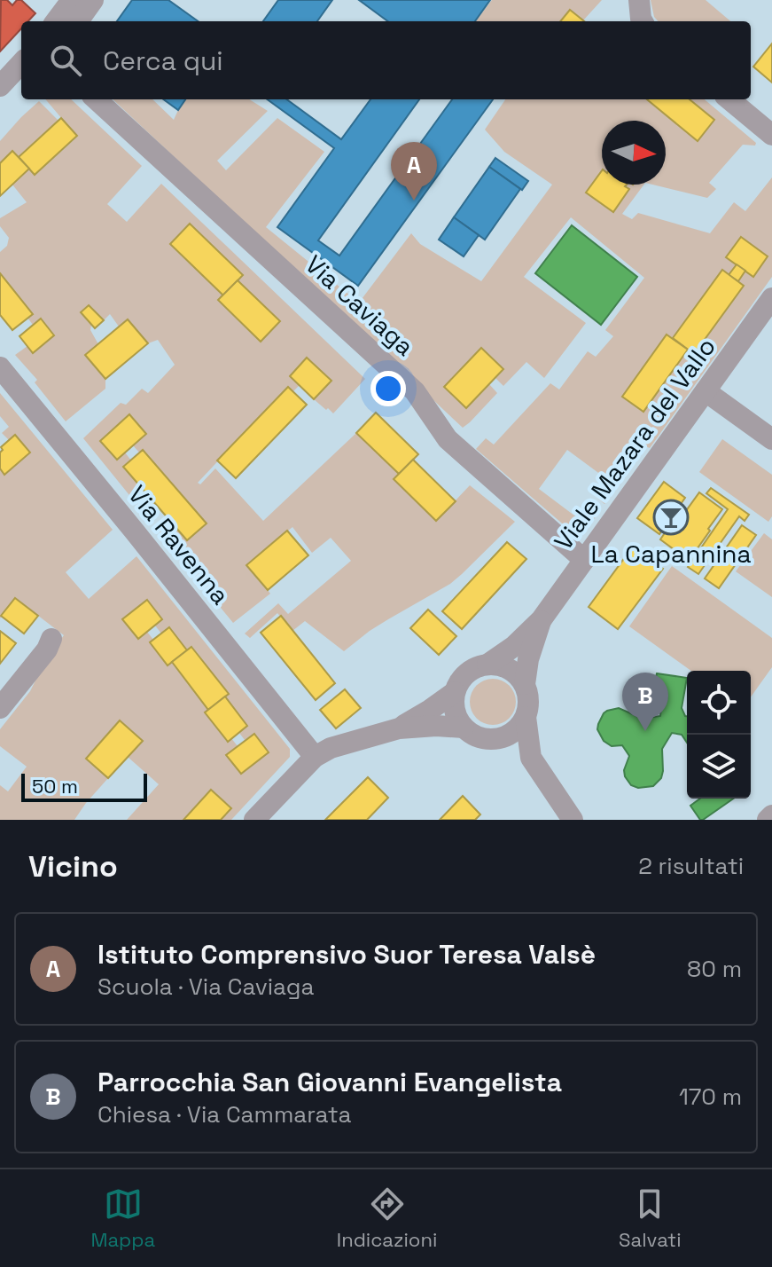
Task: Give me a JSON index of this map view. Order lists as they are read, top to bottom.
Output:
{
  "streets": {
    "street": ["Via Caviaga", "Viale Mazara del Vallo", "Via Ravenna"]
  },
  "crossings": [
    ["Via Caviaga", "Viale Mazara del Vallo"]
  ],
  "places": {
    "bar": ["La Capannina"]
  },
  "scale_bar": "50 m",
  "north": "right",
  "page": {
    "search": "Cerca qui",
    "pins": ["A", "B"],
    "scale": "50 m",
    "heading": ["Vicino", "2 risultati"],
    "list": [
      {
        "mark": "A",
        "name": "Istituto Comprensivo Suor Teresa Valsè",
        "note": "Scuola · Via Caviaga",
        "value": "80 m"
      },
      {
        "mark": "B",
        "name": "Parrocchia San Giovanni Evangelista",
        "note": "Chiesa · Via Cammarata",
        "value": "170 m"
      }
    ],
    "nav": ["Mappa", "Indicazioni", "Salvati"]
  }
}
